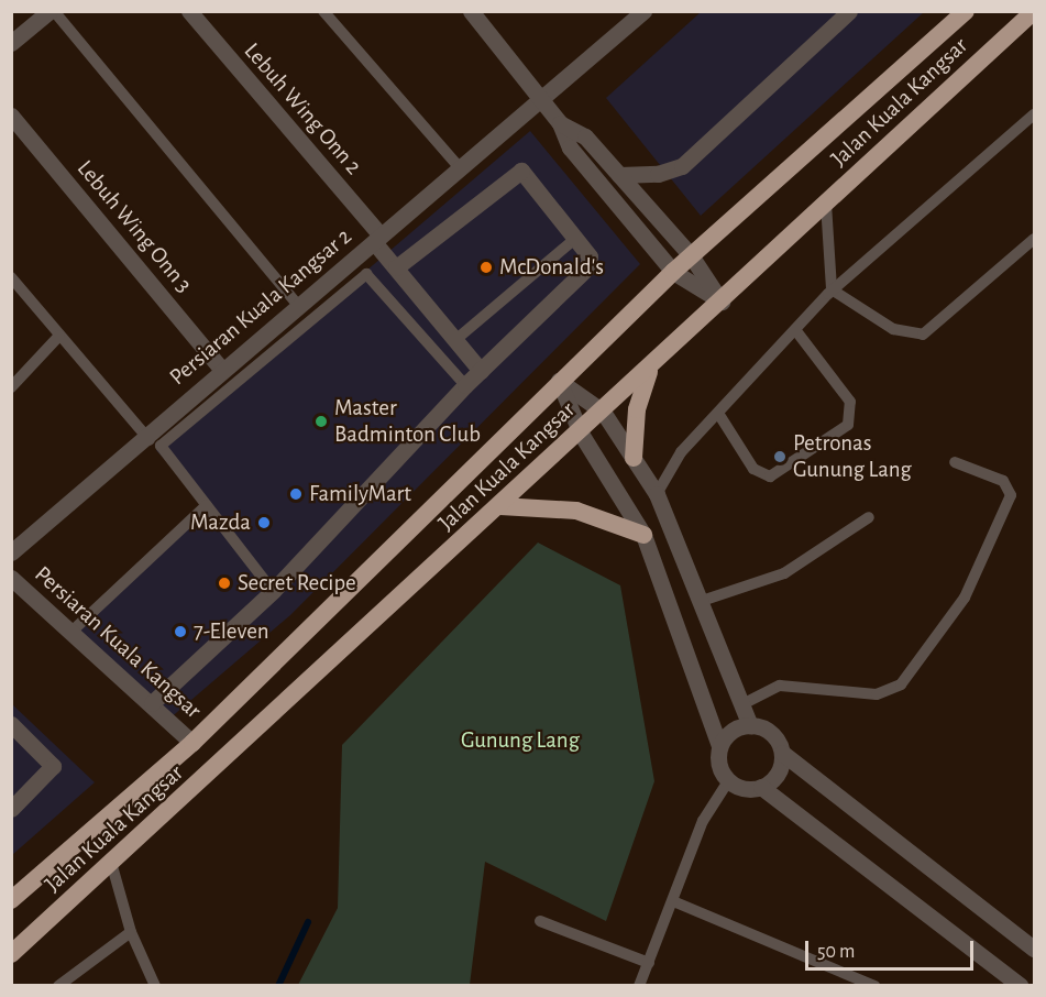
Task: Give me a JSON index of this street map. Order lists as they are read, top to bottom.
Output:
{
  "streets": {
    "highway": ["Jalan Kuala Kangsar"],
    "street": [
      "Lebuh Wing Onn 2",
      "Lebuh Wing Onn 3",
      "Persiaran Kuala Kangsar 2",
      "Persiaran Kuala Kangsar"
    ]
  },
  "crossings": [
    ["Jalan Kuala Kangsar", "Persiaran Kuala Kangsar"],
    ["Lebuh Wing Onn 2", "Persiaran Kuala Kangsar 2"],
    ["Lebuh Wing Onn 3", "Persiaran Kuala Kangsar 2"]
  ],
  "parks": ["Gunung Lang"],
  "places": [
    "McDonald's",
    "Master Badminton Club",
    "Petronas Gunung Lang",
    "FamilyMart",
    "Mazda",
    "Secret Recipe",
    "7-Eleven"
  ],
  "scale_bar": "50 m"
}
